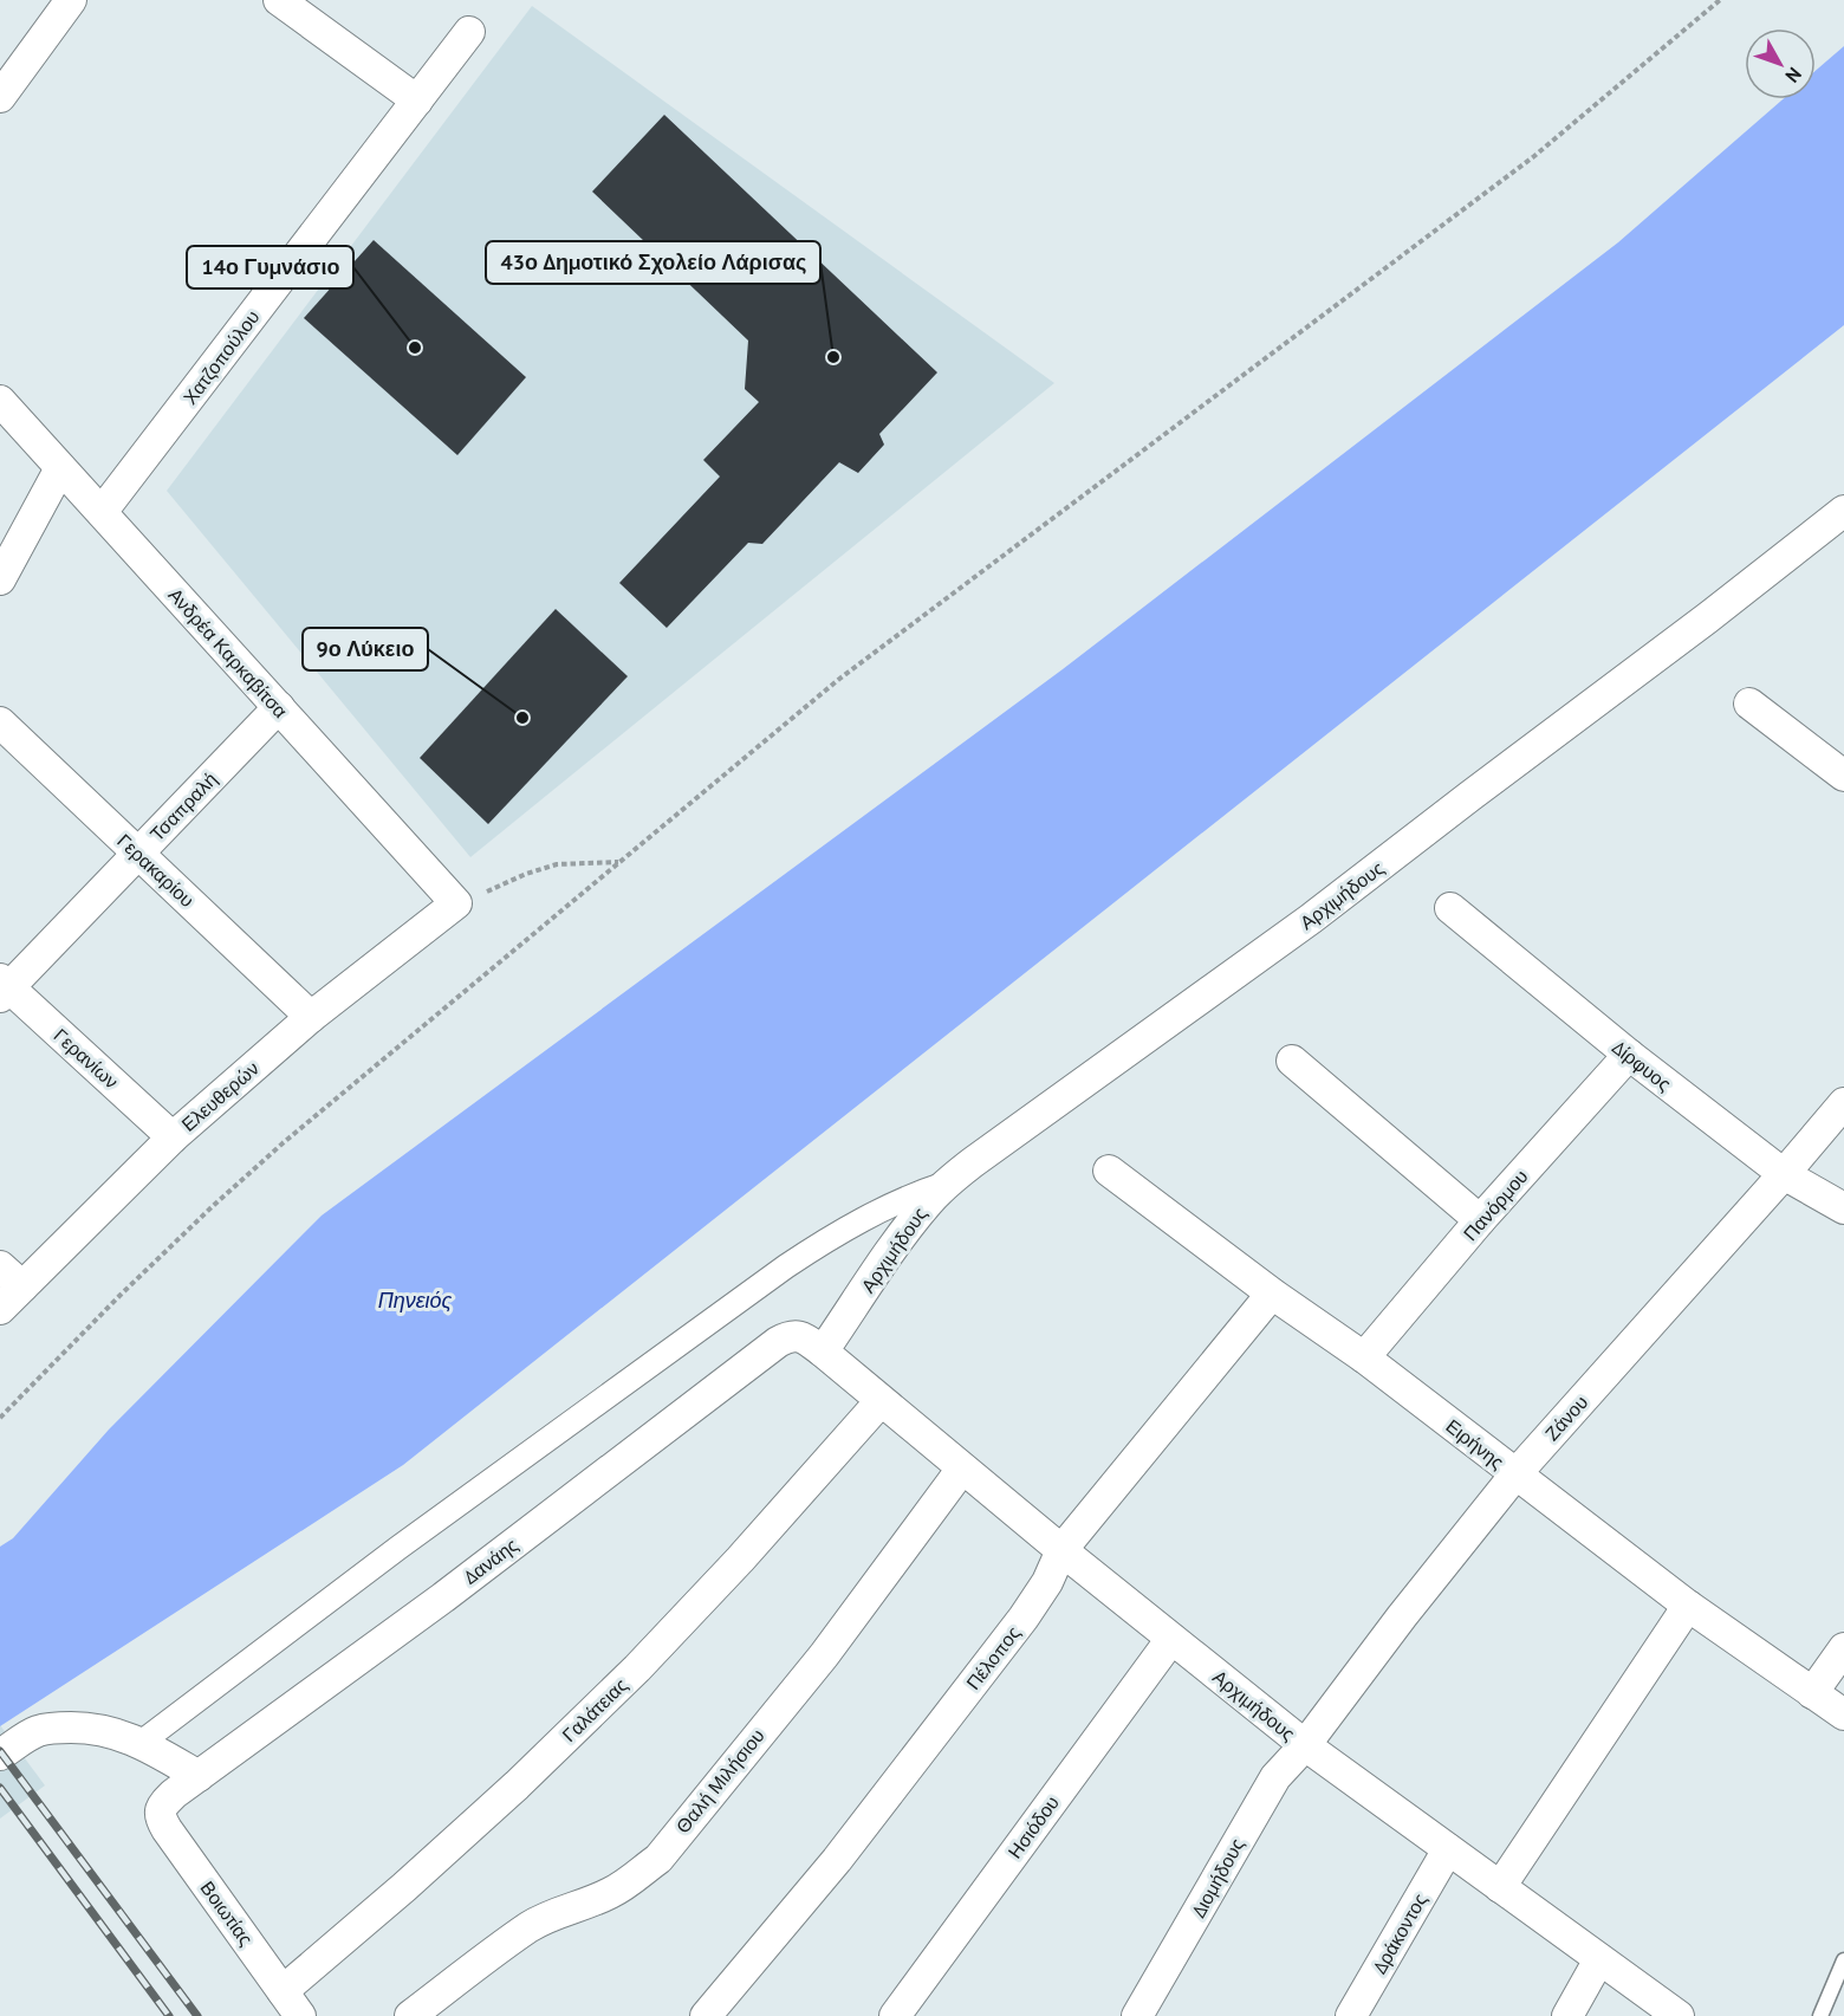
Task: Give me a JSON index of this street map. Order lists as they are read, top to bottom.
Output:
{
  "streets": {
    "street": [
      "Χατζοπούλου",
      "Ανδρέα Καρκαβίτσα",
      "Τσαπραλή",
      "Γερακαρίου",
      "Αρχιμήδους",
      "Γερανίων",
      "Δίρφυος",
      "Ελευθερών",
      "Πανόρμου",
      "Ζάνου",
      "Ειρήνης",
      "Δανάης",
      "Πέλοπος",
      "Γαλάτειας",
      "Θαλή Μιλήσιου",
      "Ησιόδου",
      "Διομήδους",
      "Βοιωτίας",
      "Δράκοντος"
    ]
  },
  "crossings": [
    ["Χατζοπούλου", "Ανδρέα Καρκαβίτσα"],
    ["Ανδρέα Καρκαβίτσα", "Τσαπραλή"],
    ["Ανδρέα Καρκαβίτσα", "Ελευθερών"],
    ["Τσαπραλή", "Γερακαρίου"],
    ["Τσαπραλή", "Γερανίων"],
    ["Γερακαρίου", "Ελευθερών"],
    ["Αρχιμήδους", "Ζάνου"],
    ["Αρχιμήδους", "Δανάης"],
    ["Αρχιμήδους", "Πέλοπος"],
    ["Αρχιμήδους", "Γαλάτειας"],
    ["Αρχιμήδους", "Θαλή Μιλήσιου"],
    ["Αρχιμήδους", "Ησιόδου"],
    ["Αρχιμήδους", "Διομήδους"],
    ["Αρχιμήδους", "Δράκοντος"],
    ["Γερανίων", "Ελευθερών"],
    ["Δίρφυος", "Πανόρμου"],
    ["Δίρφυος", "Ζάνου"],
    ["Πανόρμου", "Ειρήνης"],
    ["Ζάνου", "Ειρήνης"],
    ["Ζάνου", "Διομήδους"],
    ["Ειρήνης", "Πέλοπος"],
    ["Δανάης", "Βοιωτίας"],
    ["Γαλάτειας", "Βοιωτίας"]
  ],
  "water": ["Πηνειός"],
  "places": ["14ο Γυμνάσιο", "43ο Δημοτικό Σχολείο Λάρισας", "9ο Λύκειο"],
  "north": "bottom right"
}
